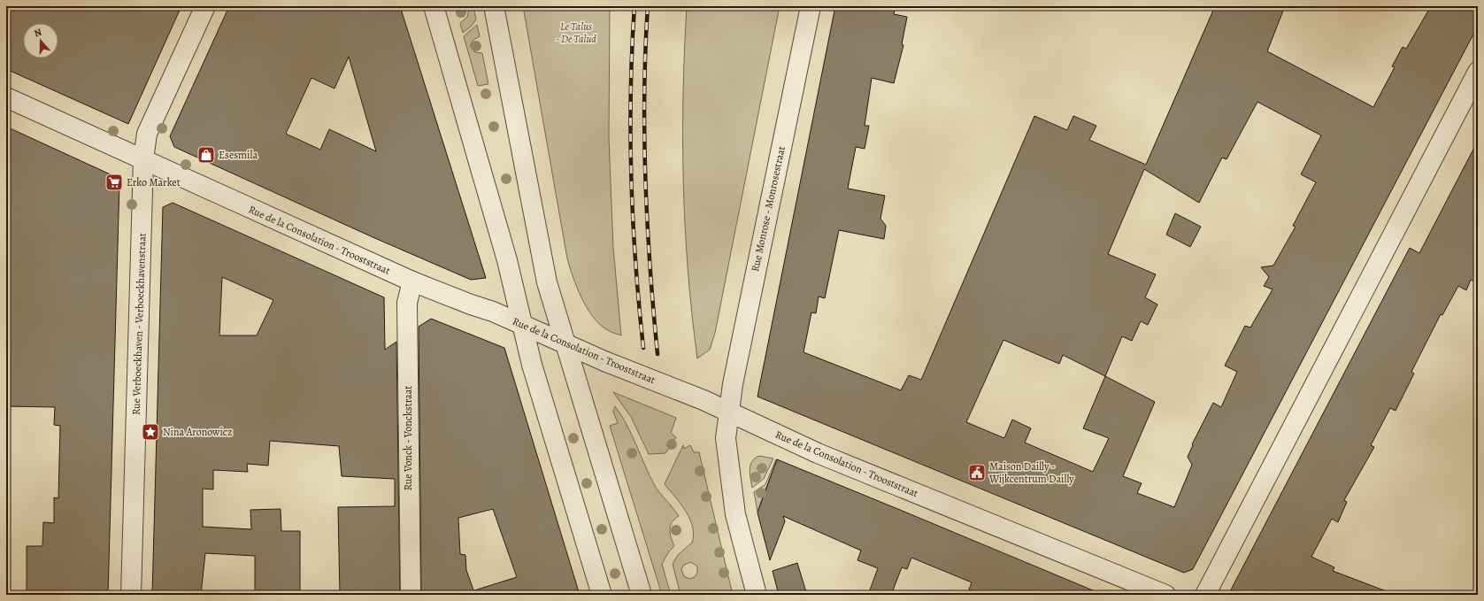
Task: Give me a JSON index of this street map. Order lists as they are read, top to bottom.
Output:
{
  "streets": {
    "street": [
      "Rue Monrose - Monrosestraat",
      "Rue de la Consolation - Trooststraat",
      "Rue Verboeckhaven - Verboeckhavenstraat",
      "Rue Vonck - Vonckstraat"
    ]
  },
  "crossings": [
    ["Rue Monrose - Monrosestraat", "Rue de la Consolation - Trooststraat"],
    ["Rue de la Consolation - Trooststraat", "Rue Verboeckhaven - Verboeckhavenstraat"],
    ["Rue de la Consolation - Trooststraat", "Rue Vonck - Vonckstraat"]
  ],
  "parks": ["Le Talus - De Talud"],
  "places": {
    "shop": ["Esesmila"],
    "supermarket": ["Erko Market"],
    "place": ["Nina Aronowicz"],
    "public building": ["Maison Dailly - Wijkcentrum Dailly"]
  },
  "north": "top"
}
